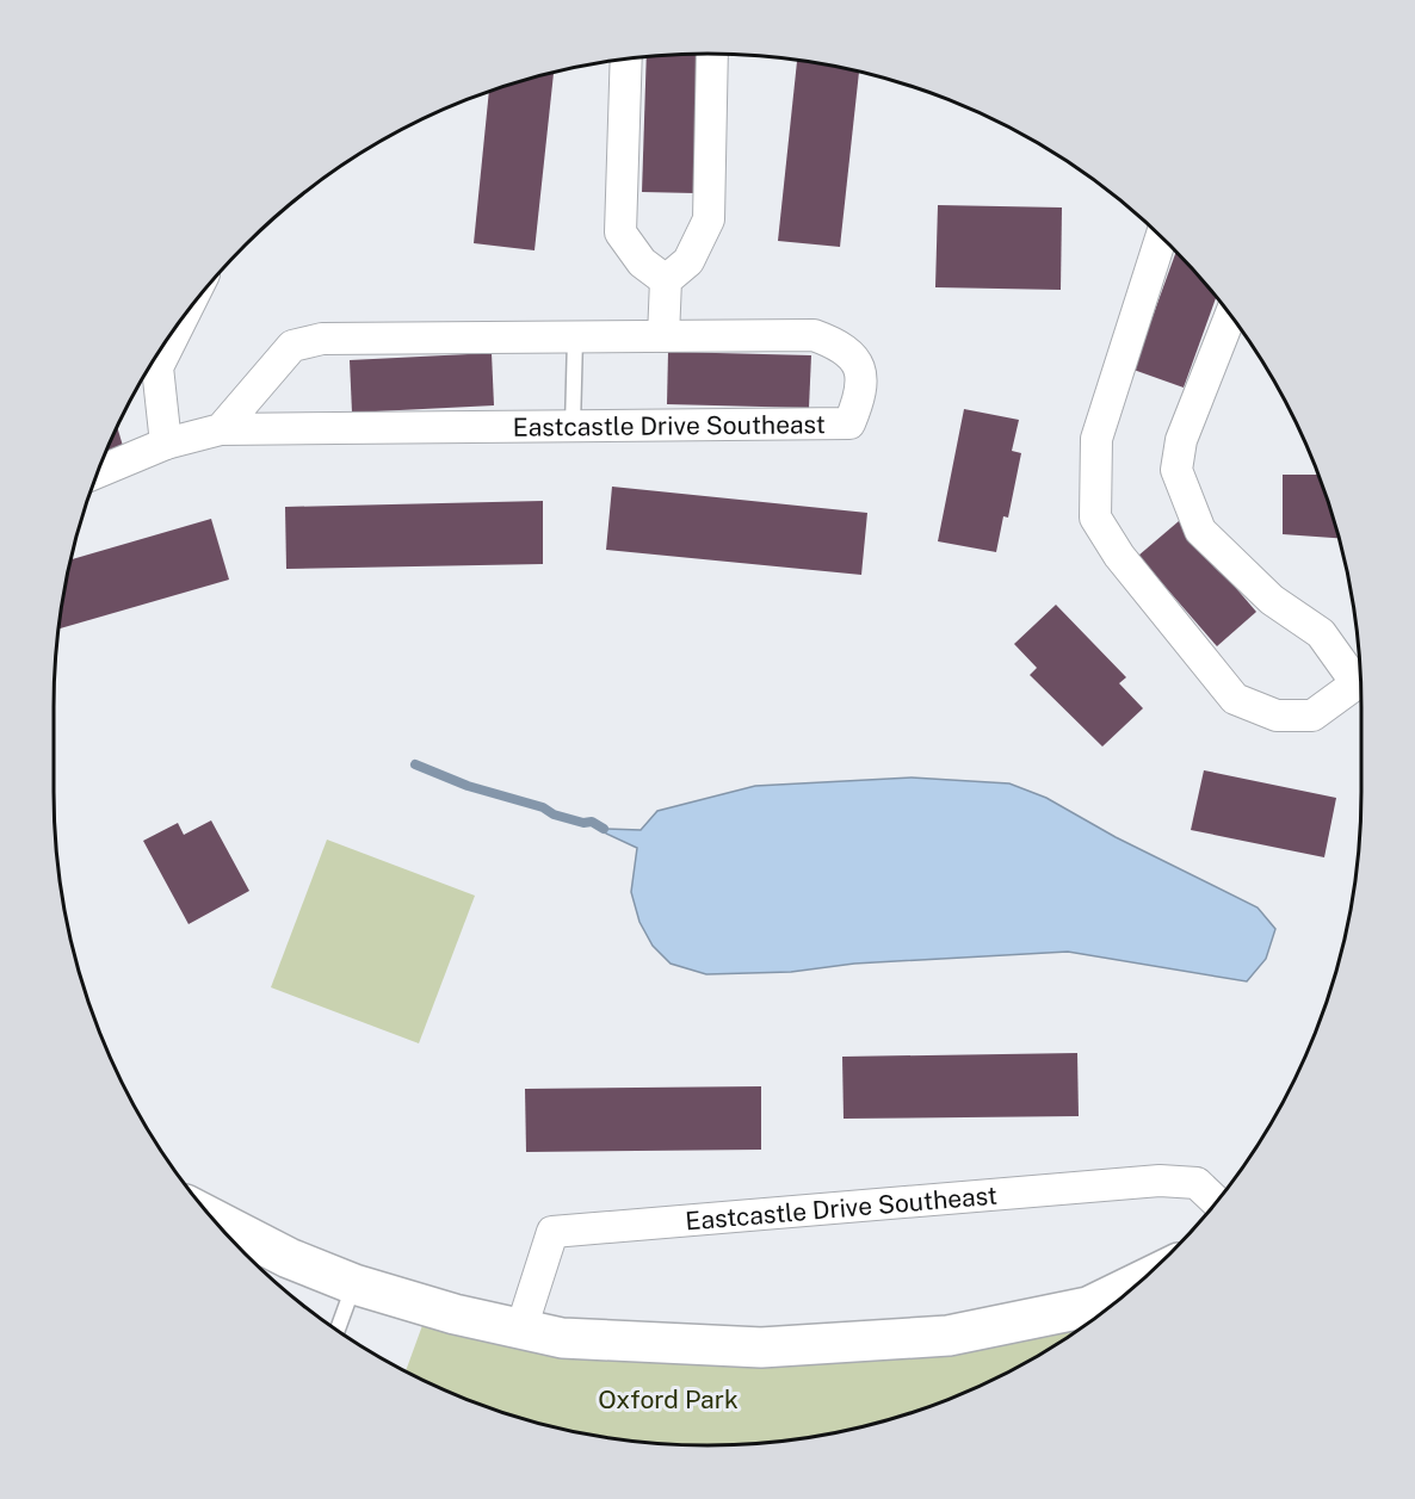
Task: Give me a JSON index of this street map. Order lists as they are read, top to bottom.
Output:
{
  "streets": {
    "street": ["Eastcastle Drive Southeast"]
  },
  "parks": ["Oxford Park"]
}
